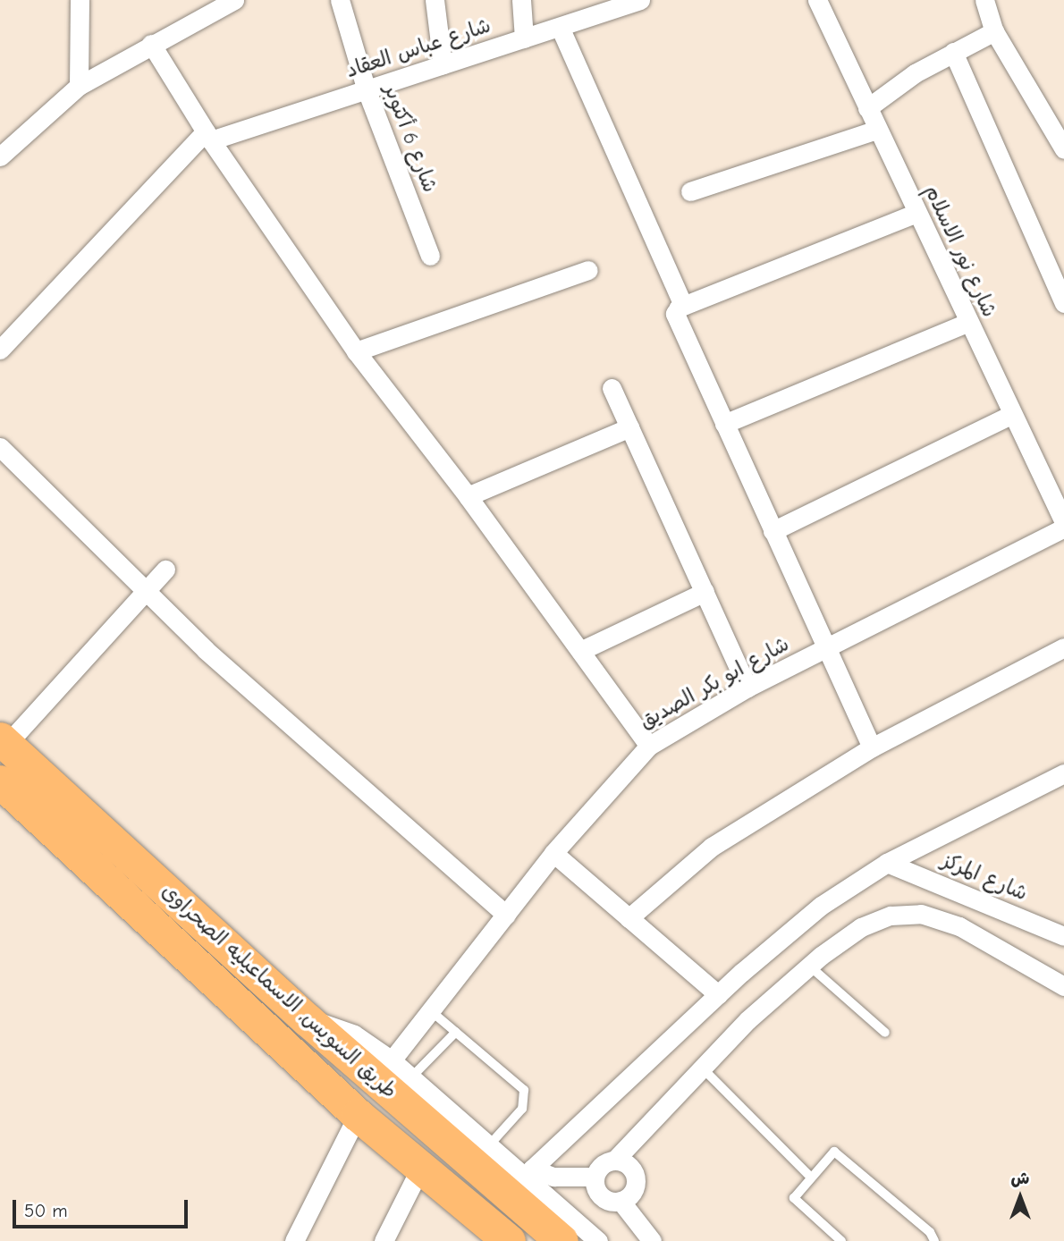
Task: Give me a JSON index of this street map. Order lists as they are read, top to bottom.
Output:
{
  "streets": {
    "highway": ["طريق السويس, الاسماعيليه الصحراوى"],
    "street": [
      "شارع عباس العقاد",
      "شارع 6 أكتوبر",
      "شارع نور الاسلام",
      "شارع ابو بكر الصديق",
      "شارع المركز"
    ]
  },
  "crossings": [
    ["شارع عباس العقاد", "شارع 6 أكتوبر"]
  ],
  "scale_bar": "50 m",
  "north": "top"
}
